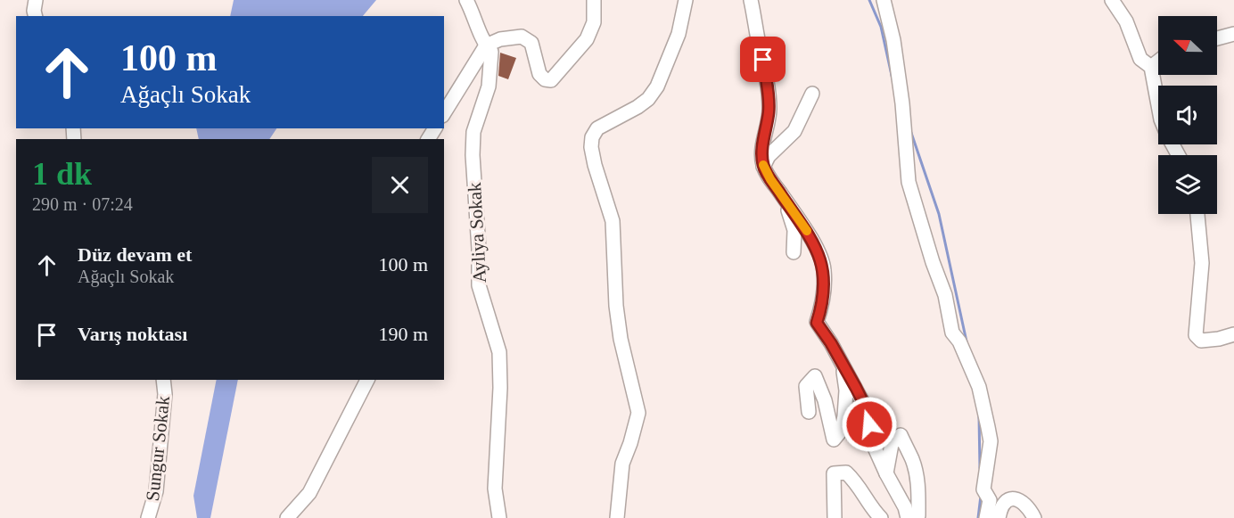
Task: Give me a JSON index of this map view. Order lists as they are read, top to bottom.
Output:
{
  "streets": {
    "street": ["Ayliya Sokak", "Sungur Sokak"]
  },
  "north": "left",
  "page": {
    "turn": ["100 m", "Ağaçlı Sokak"],
    "heading": ["1 dk", "290 m · 07:24"],
    "list": [
      {
        "name": "Düz devam et",
        "note": "Ağaçlı Sokak",
        "value": "100 m"
      },
      {
        "name": "Varış noktası",
        "value": "190 m"
      }
    ]
  }
}
